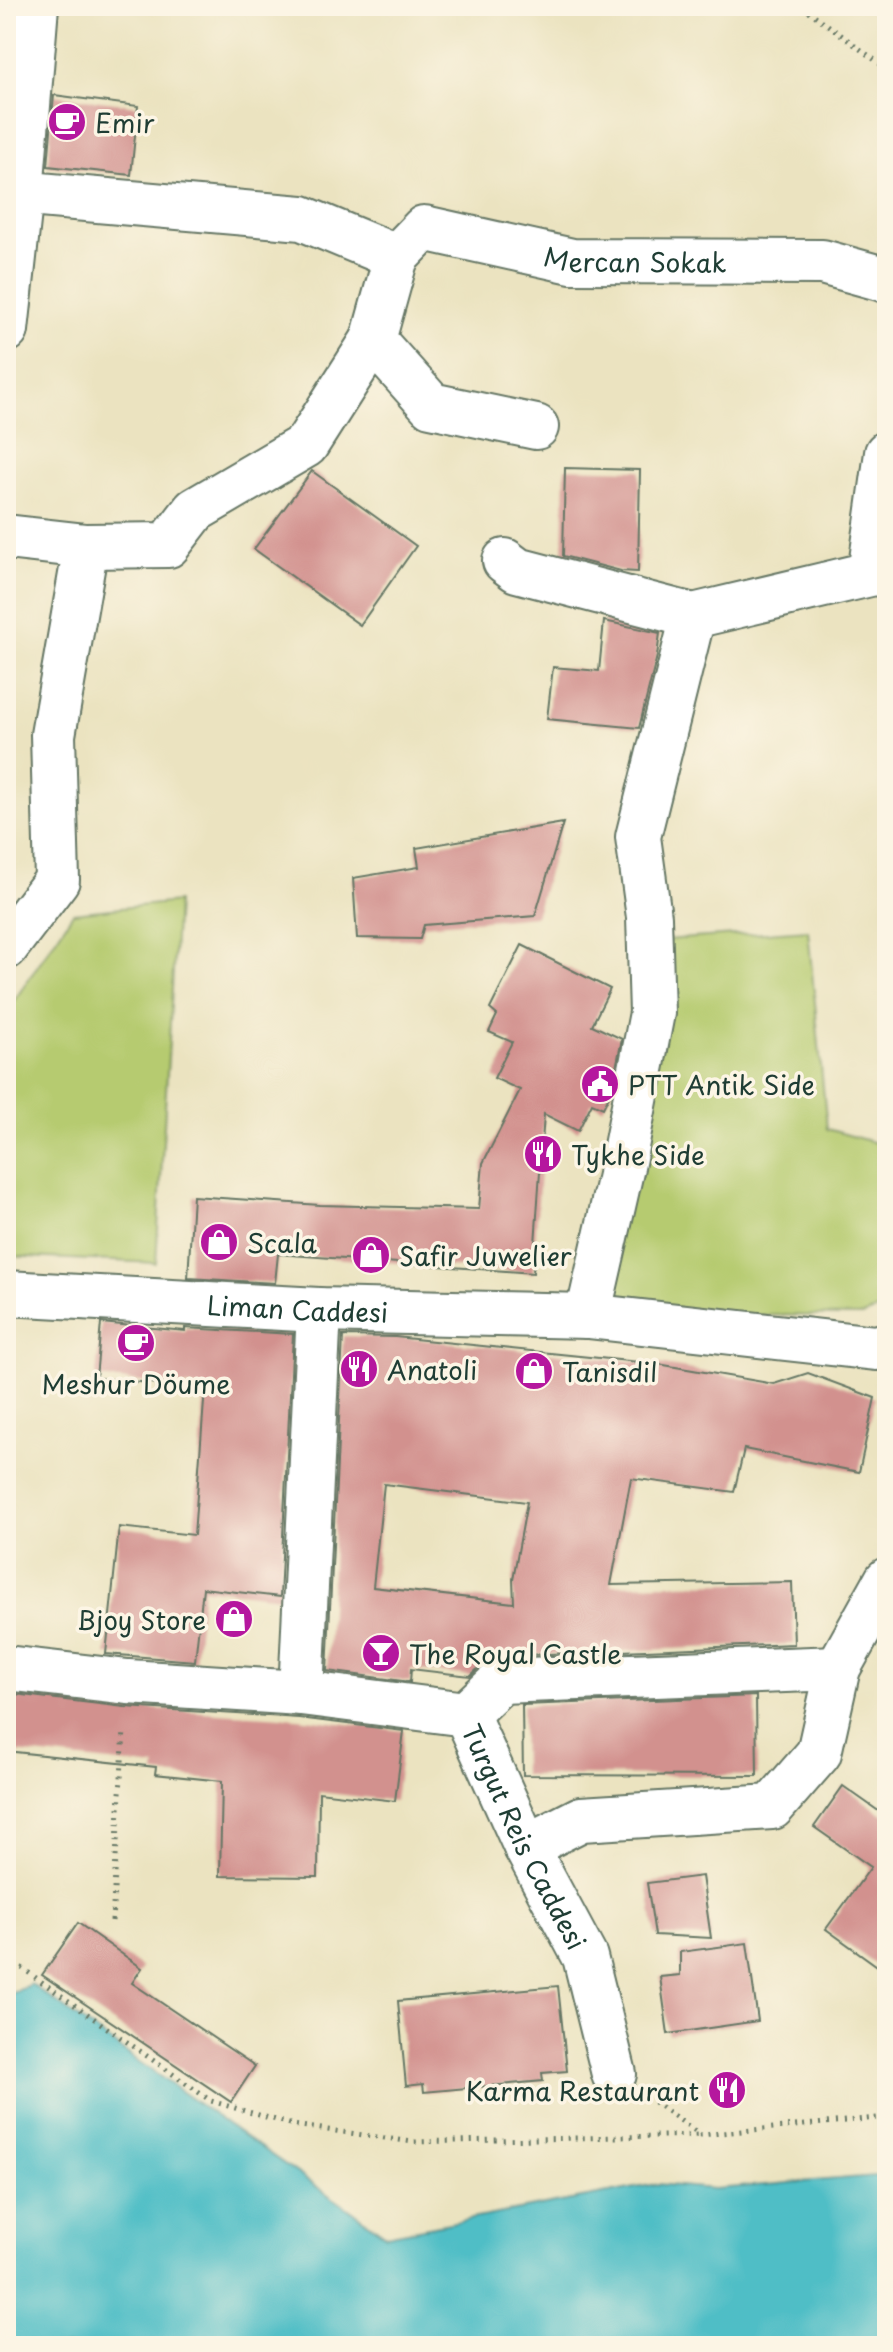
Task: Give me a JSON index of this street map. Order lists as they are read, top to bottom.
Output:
{
  "streets": {
    "street": ["Mercan Sokak", "Liman Caddesi", "Turgut Reis Caddesi"]
  },
  "places": {
    "cafe": ["Emir", "Meshur Döume"],
    "public building": ["PTT Antik Side"],
    "restaurant": ["Tykhe Side", "Anatoli", "Karma Restaurant"],
    "shop": [
      "Scala",
      "Safir Juwelier",
      "Tanisdil",
      "Bjoy Store"
    ],
    "bar": ["The Royal Castle"]
  }
}
